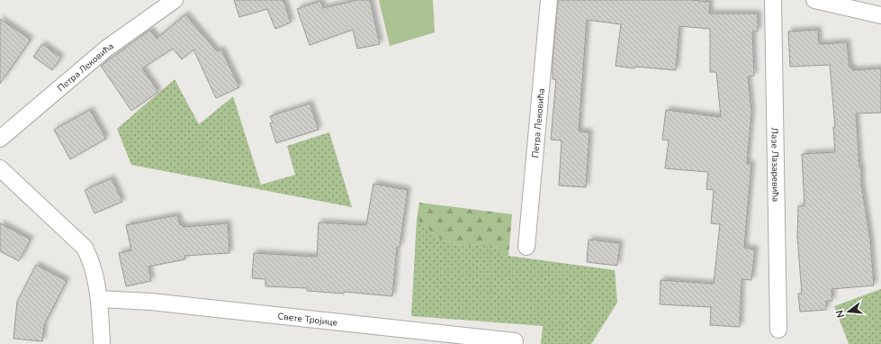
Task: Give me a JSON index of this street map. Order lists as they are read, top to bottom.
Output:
{
  "streets": {
    "street": ["Петра Лековића", "Лазе Лазаревића", "Свете Тројице"]
  },
  "north": "left"
}
